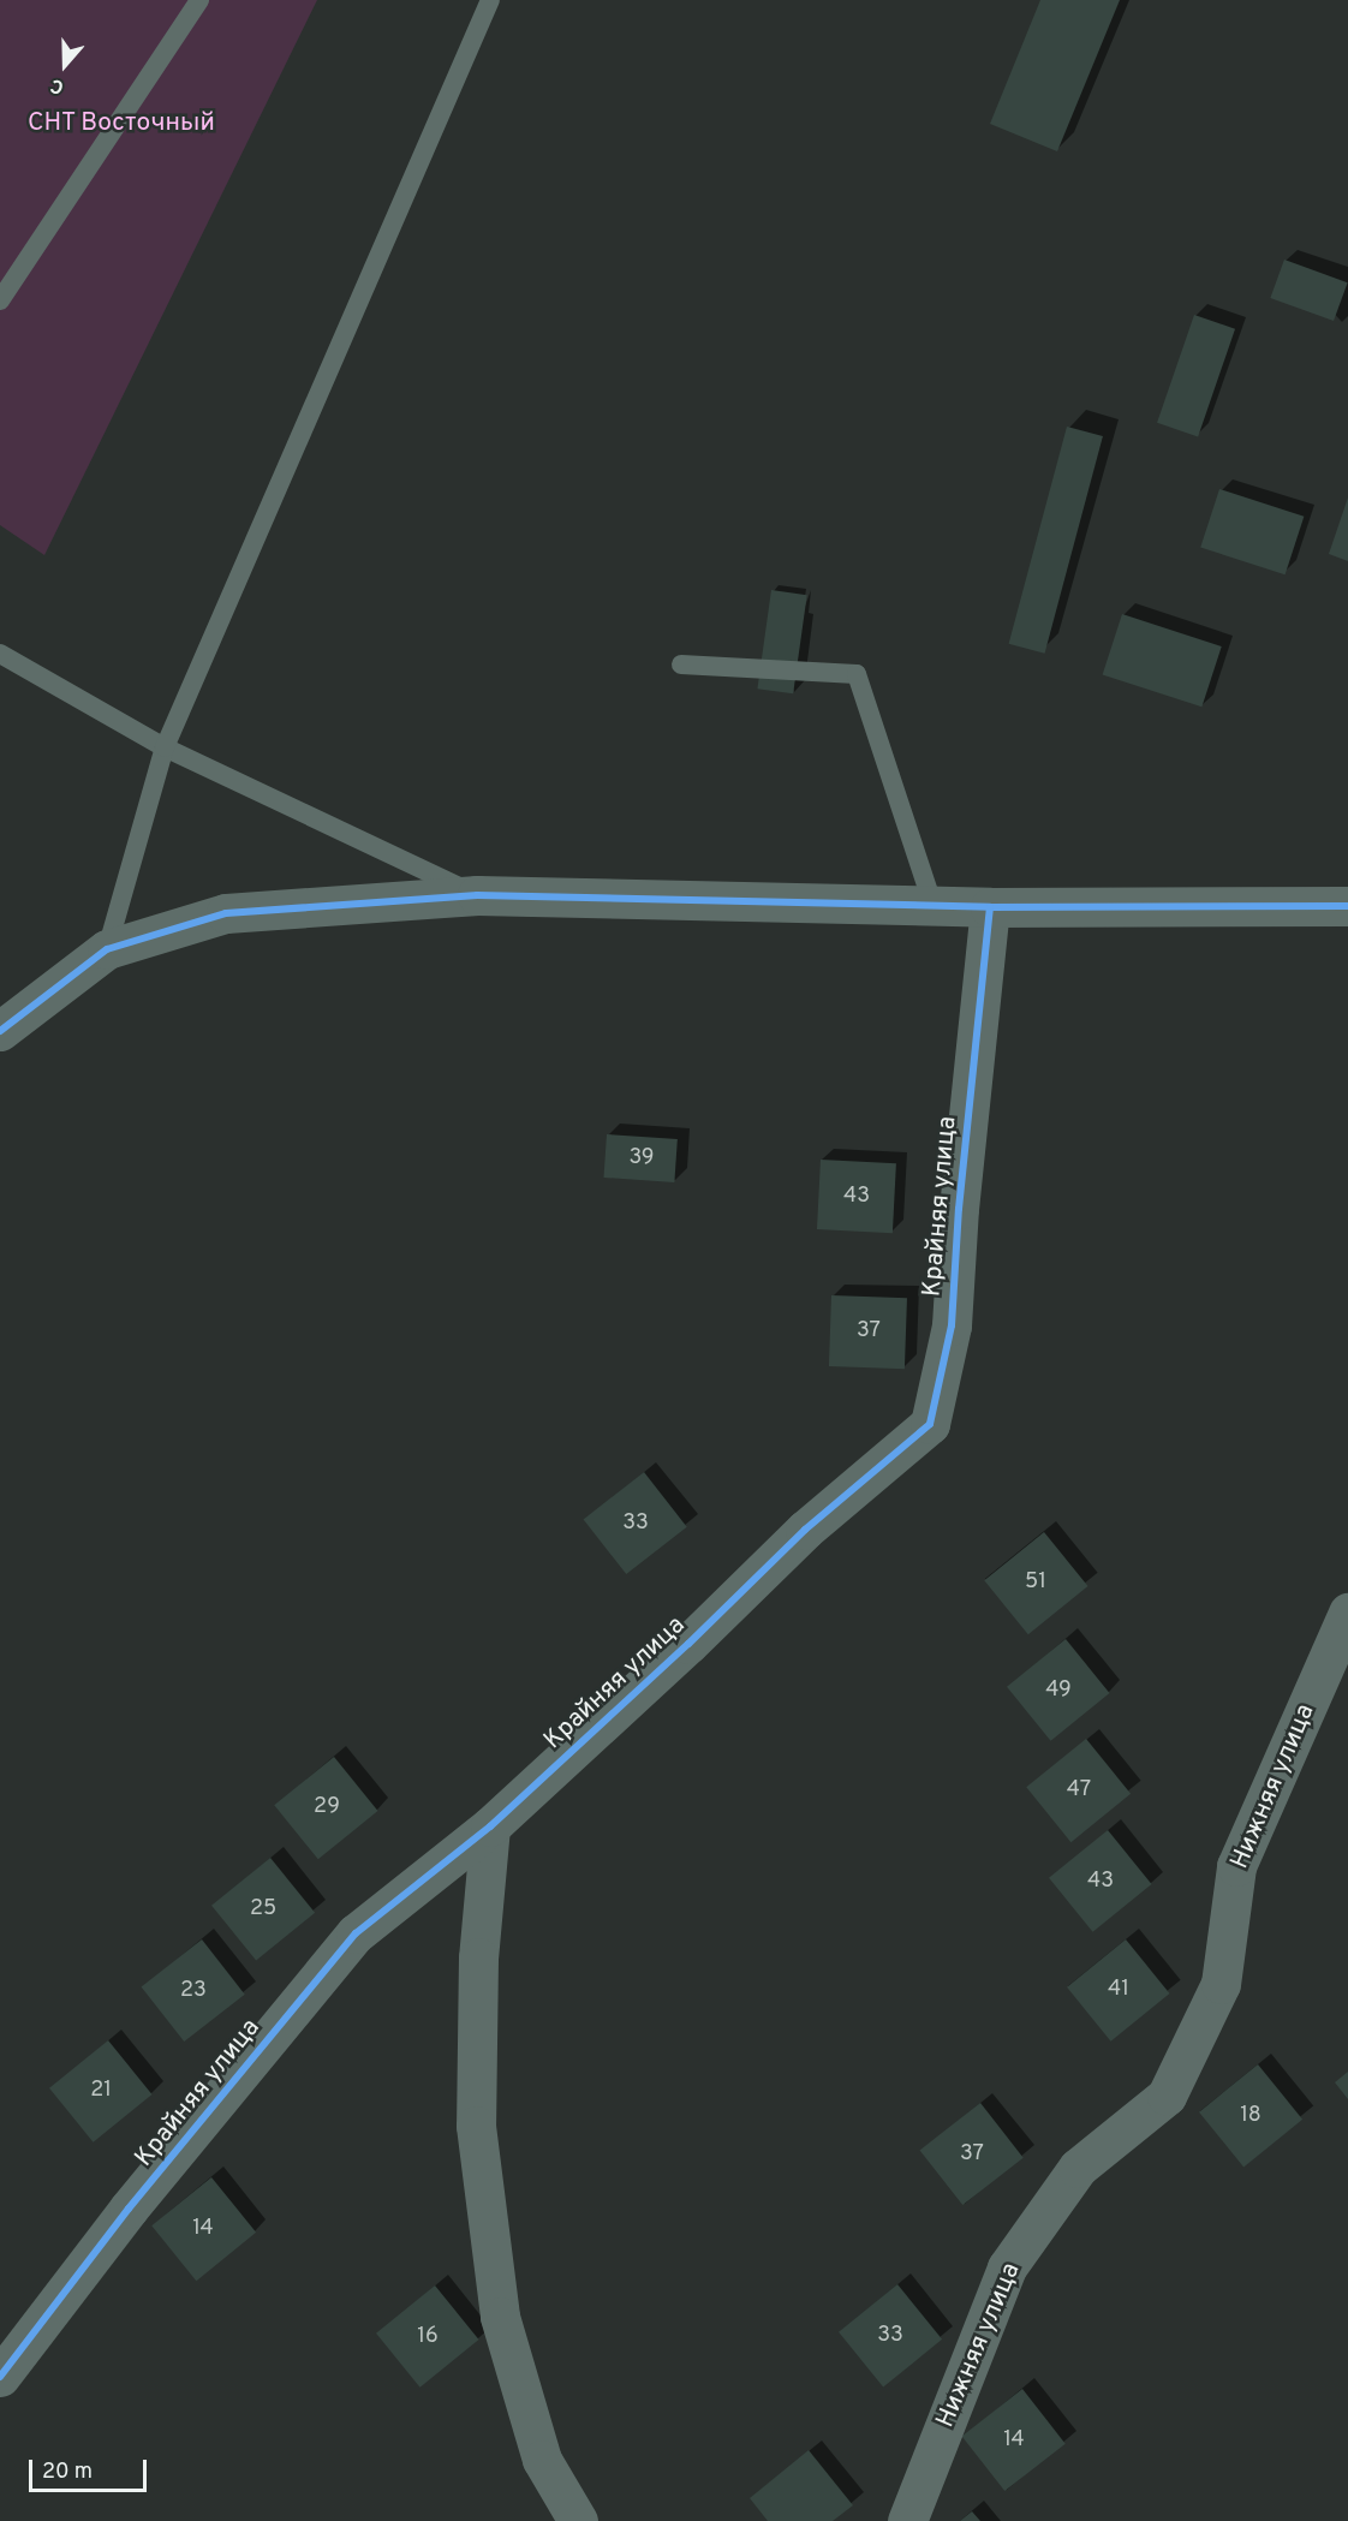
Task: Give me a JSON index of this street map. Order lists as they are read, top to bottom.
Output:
{
  "streets": {
    "street": ["Крайняя улица", "Нижняя улица"]
  },
  "parks": ["СНТ Восточный"],
  "house_numbers": [
    "39",
    "43",
    "37",
    "33",
    "51",
    "49",
    "47",
    "29",
    "43",
    "25",
    "41",
    "23",
    "21",
    "18",
    "37",
    "14",
    "33",
    "16",
    "14"
  ],
  "scale_bar": "20 m",
  "north": "bottom"
}
